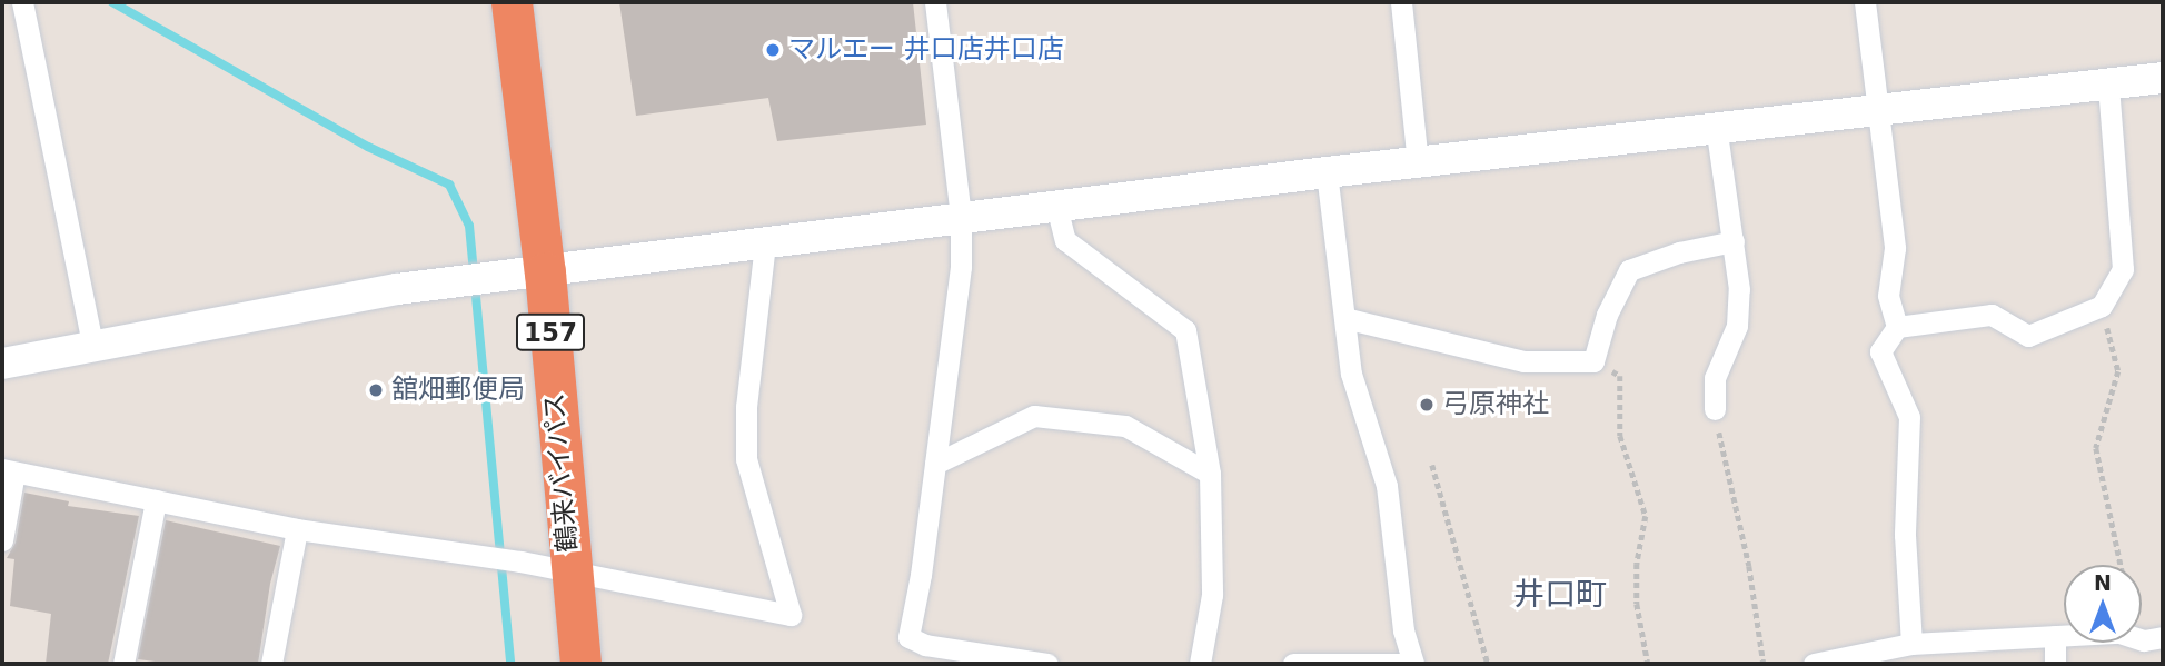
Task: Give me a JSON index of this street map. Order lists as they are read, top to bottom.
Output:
{
  "streets": {
    "highway": ["157", "鶴来バイパス"]
  },
  "districts": ["井口町"],
  "places": ["マルエー 井口店井口店", "舘畑郵便局", "弓原神社"],
  "north": "top"
}
